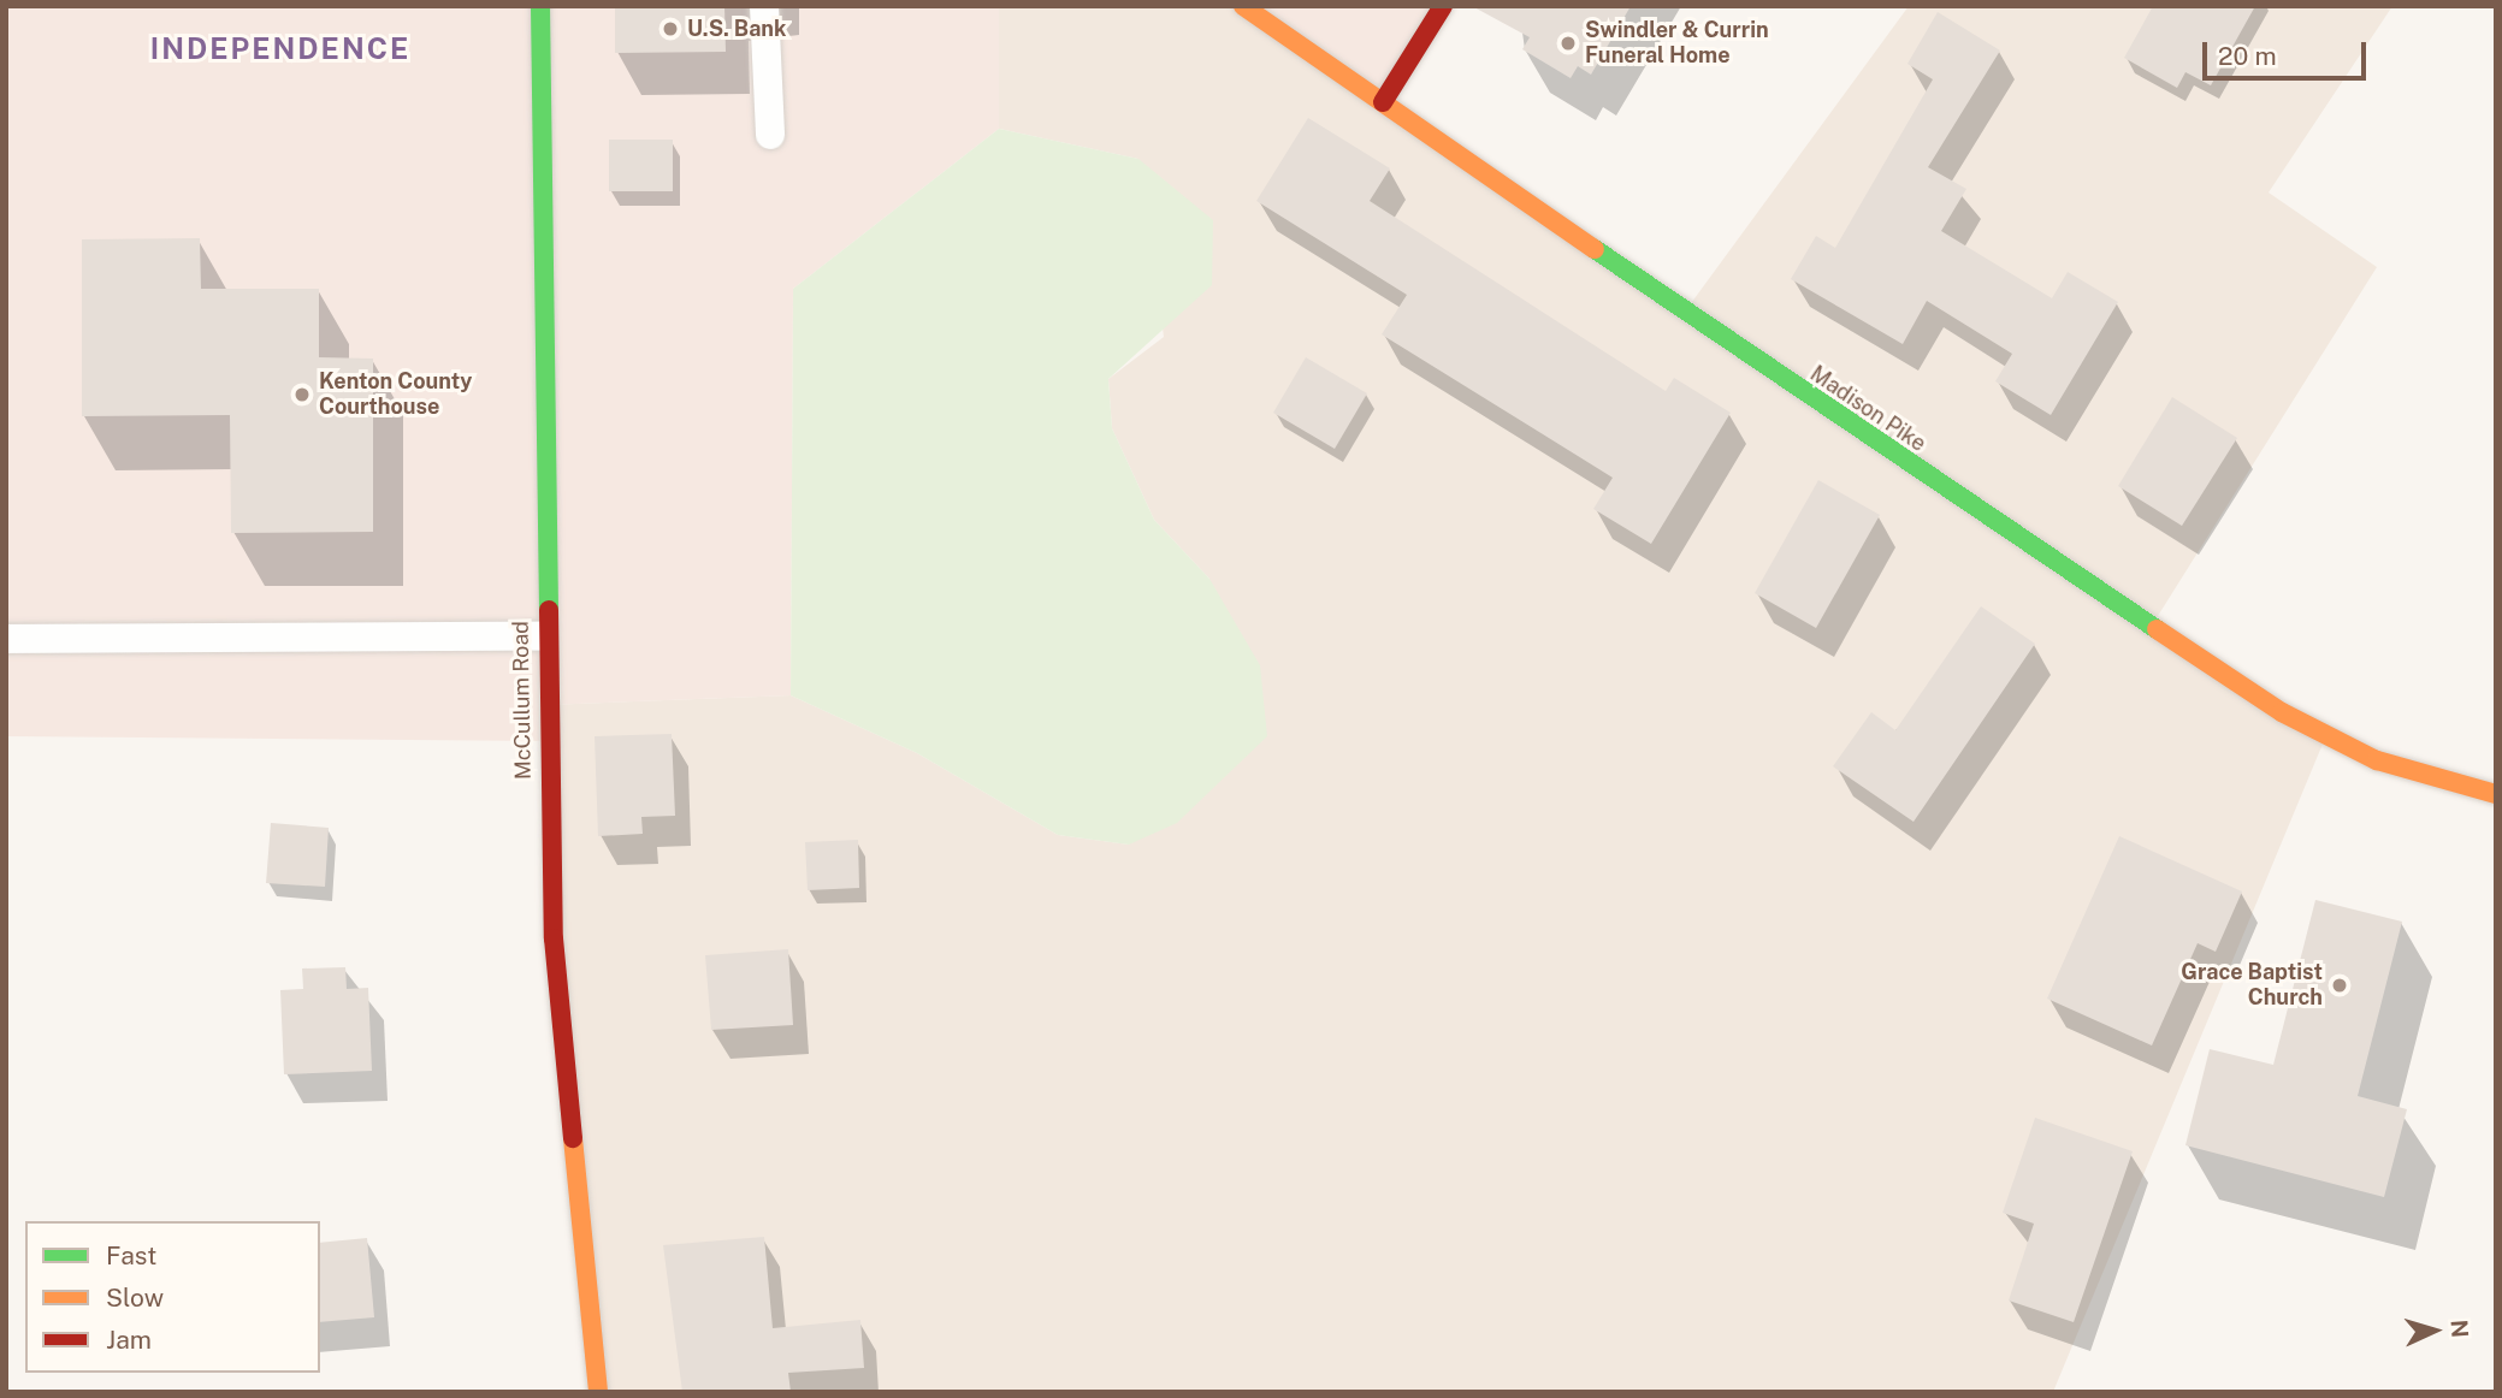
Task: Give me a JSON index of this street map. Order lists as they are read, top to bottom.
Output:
{
  "streets": {
    "street": ["Madison Pike", "McCullum Road"]
  },
  "districts": ["INDEPENDENCE"],
  "places": [
    "U.S. Bank",
    "Swindler & Currin Funeral Home",
    "Kenton County Courthouse",
    "Grace Baptist Church"
  ],
  "legend": ["Fast", "Slow", "Jam"],
  "scale_bar": "20 m",
  "north": "right"
}
